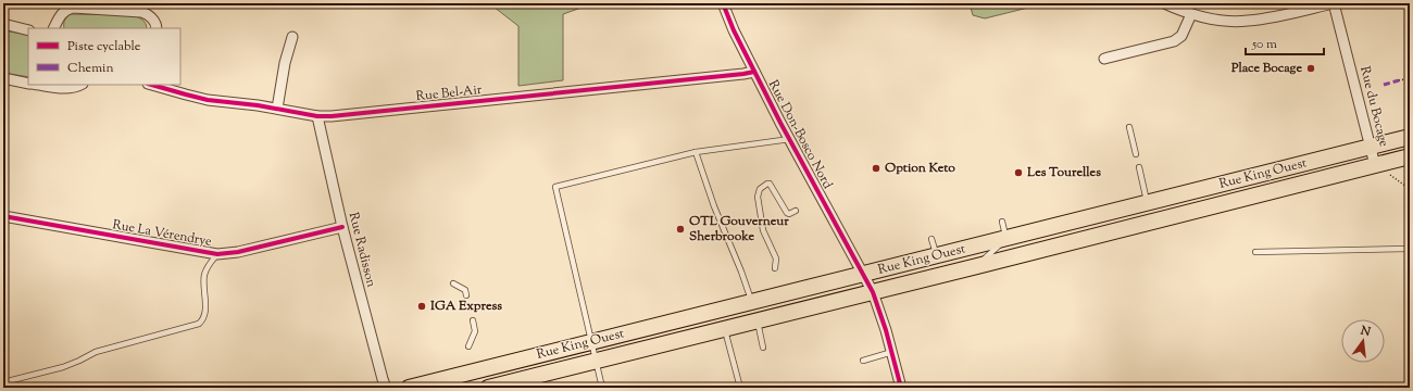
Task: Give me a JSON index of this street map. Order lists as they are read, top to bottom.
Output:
{
  "streets": {
    "main road": ["Rue King Ouest"],
    "street": [
      "Rue Bel-Air",
      "Rue du Bocage",
      "Rue Don-Bosco Nord",
      "Rue La Vérendrye",
      "Rue Radisson"
    ]
  },
  "crossings": [
    ["Rue Bel-Air", "Rue Don-Bosco Nord"],
    ["Rue Bel-Air", "Rue Radisson"],
    ["Rue du Bocage", "Rue King Ouest"],
    ["Rue Don-Bosco Nord", "Rue King Ouest"],
    ["Rue La Vérendrye", "Rue Radisson"]
  ],
  "places": [
    "Place Bocage",
    "Option Keto",
    "Les Tourelles",
    "OTL Gouverneur Sherbrooke",
    "IGA Express"
  ],
  "legend": ["Piste cyclable", "Chemin"],
  "scale_bar": "50 m",
  "north": "top"
}
